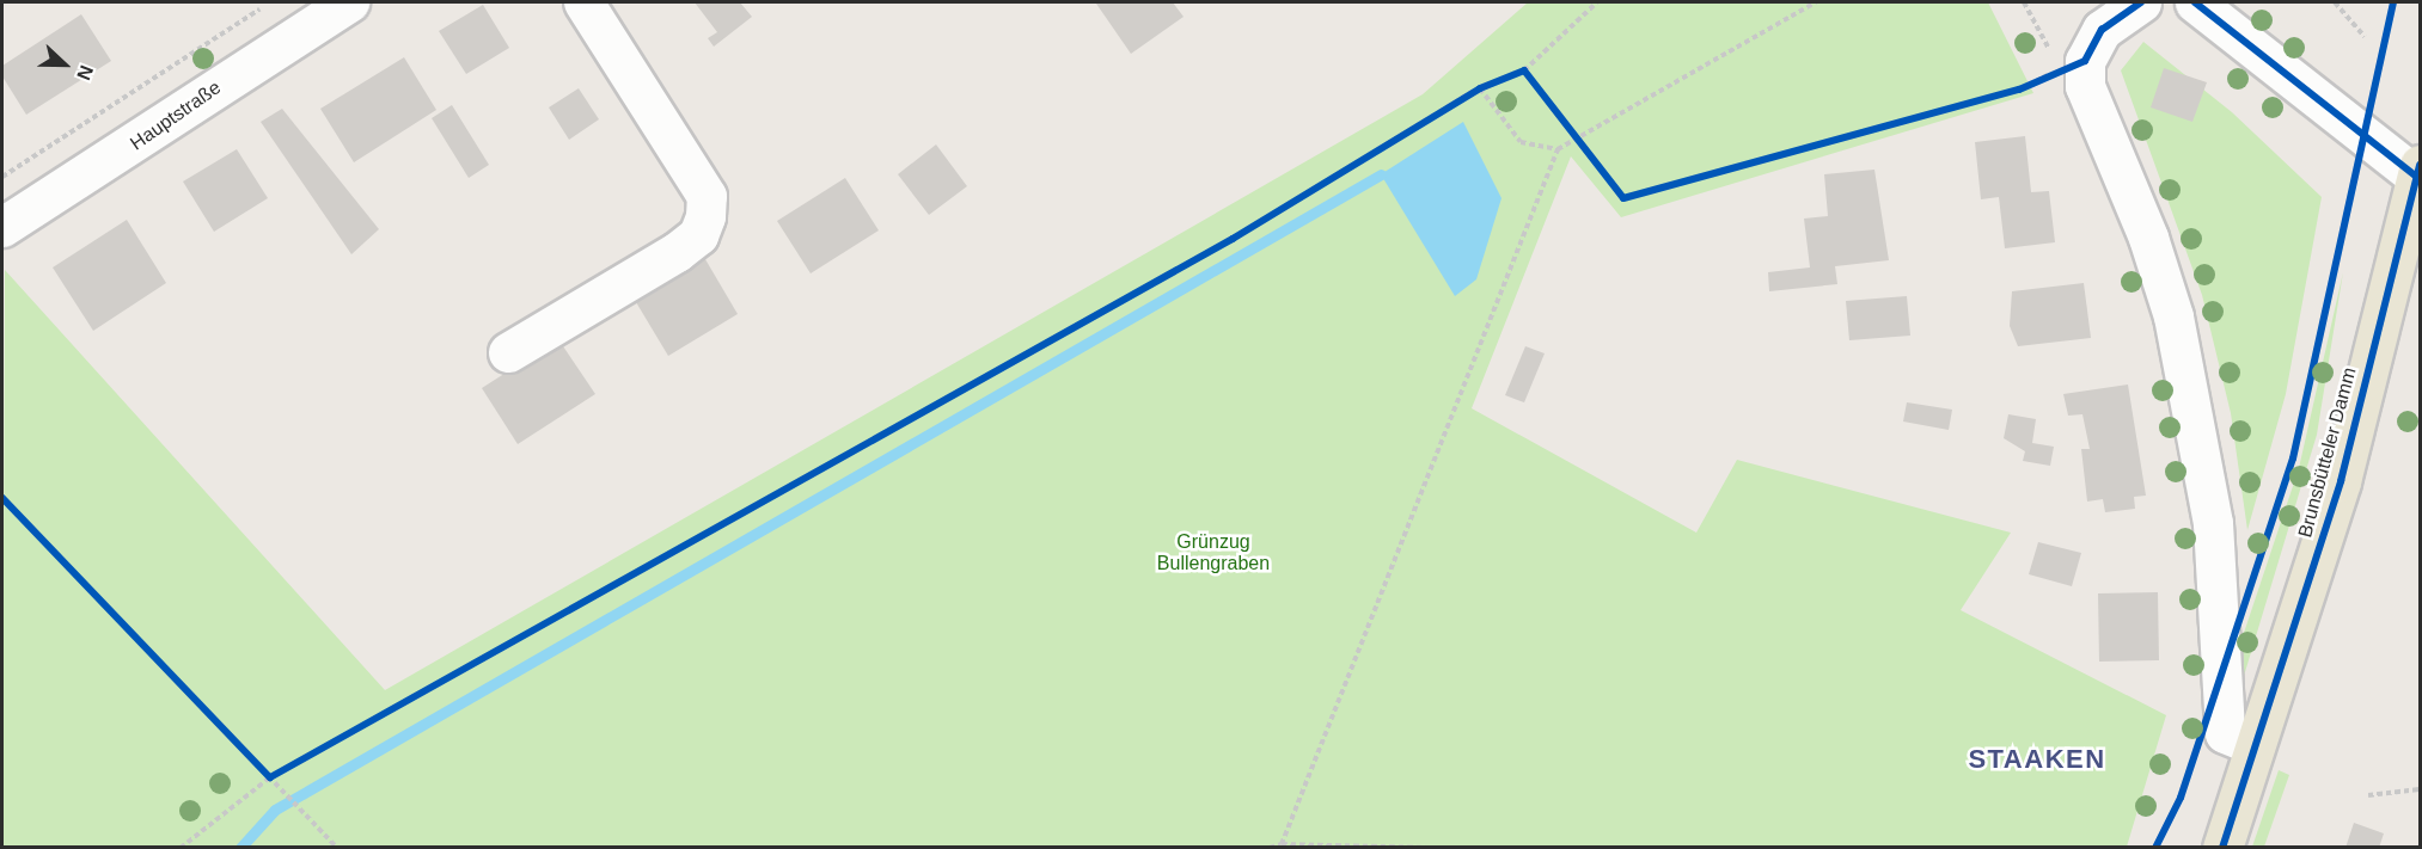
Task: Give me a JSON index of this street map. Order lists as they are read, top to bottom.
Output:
{
  "streets": {
    "main road": ["Brunsbütteler Damm"],
    "street": ["Hauptstraße"]
  },
  "districts": ["STAAKEN"],
  "parks": ["Grünzug Bullengraben"],
  "north": "right"
}
